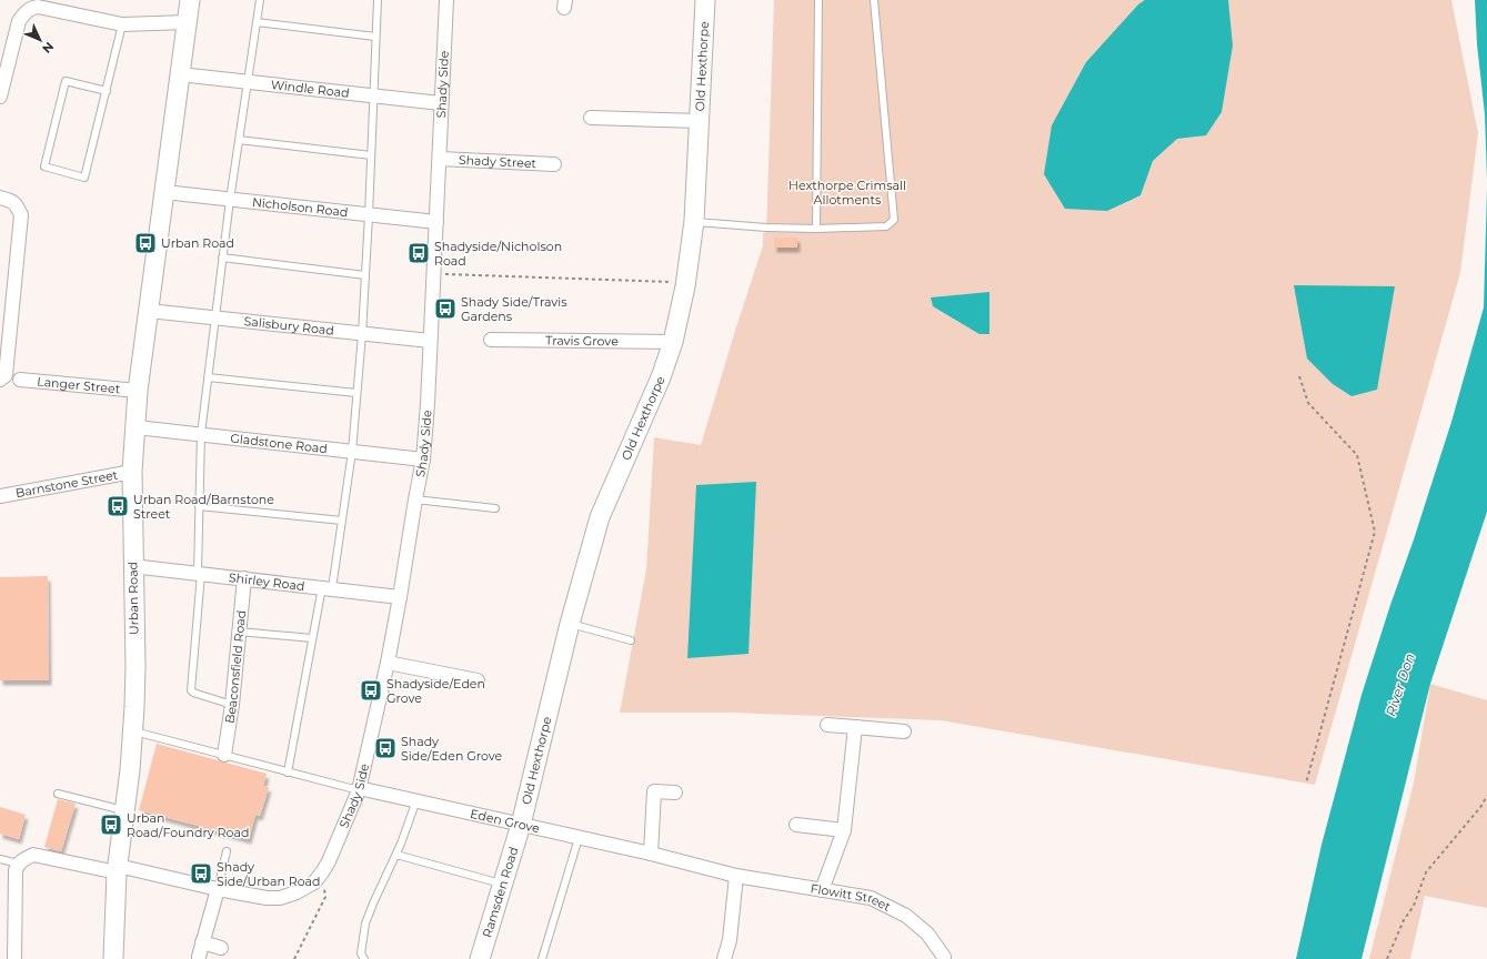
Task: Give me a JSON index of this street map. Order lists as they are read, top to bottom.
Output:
{
  "streets": {
    "street": [
      "Old Hexthorpe",
      "Shady Side",
      "Windle Road",
      "Shady Street",
      "Nicholson Road",
      "Salisbury Road",
      "Travis Grove",
      "Langer Street",
      "Gladstone Road",
      "Barnstone Street",
      "Shirley Road",
      "Urban Road",
      "Beaconsfield Road",
      "Eden Grove",
      "Ramsden Road",
      "Flowitt Street"
    ]
  },
  "crossings": [
    ["Old Hexthorpe", "Travis Grove"],
    ["Old Hexthorpe", "Eden Grove"],
    ["Old Hexthorpe", "Ramsden Road"],
    ["Shady Side", "Windle Road"],
    ["Shady Side", "Shady Street"],
    ["Shady Side", "Nicholson Road"],
    ["Shady Side", "Salisbury Road"],
    ["Shady Side", "Gladstone Road"],
    ["Shady Side", "Shirley Road"],
    ["Shady Side", "Urban Road"],
    ["Shady Side", "Eden Grove"],
    ["Windle Road", "Urban Road"],
    ["Nicholson Road", "Urban Road"],
    ["Salisbury Road", "Urban Road"],
    ["Langer Street", "Urban Road"],
    ["Gladstone Road", "Urban Road"],
    ["Barnstone Street", "Urban Road"],
    ["Shirley Road", "Urban Road"],
    ["Shirley Road", "Beaconsfield Road"],
    ["Eden Grove", "Ramsden Road"],
    ["Eden Grove", "Flowitt Street"]
  ],
  "water": ["River Don"],
  "parks": ["Hexthorpe Crimsall Allotments"],
  "places": {
    "bus stop": [
      "Urban Road",
      "Shadyside/Nicholson Road",
      "Shady Side/Travis Gardens",
      "Urban Road/Barnstone Street",
      "Shadyside/Eden Grove",
      "Shady Side/Eden Grove",
      "Urban Road/Foundry Road",
      "Shady Side/Urban Road"
    ]
  },
  "north": "bottom right"
}
